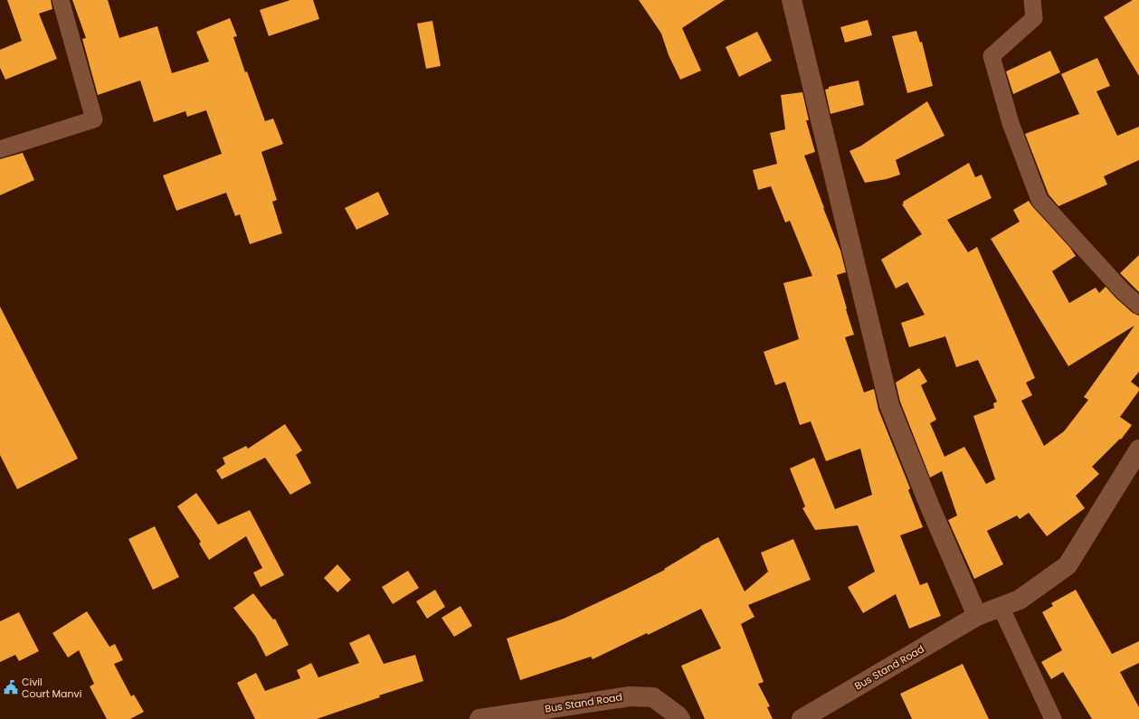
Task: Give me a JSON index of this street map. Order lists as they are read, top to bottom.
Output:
{
  "streets": {
    "main road": ["Bus Stand Road"]
  },
  "places": {
    "public building": ["Civil Court Manvi"]
  }
}
